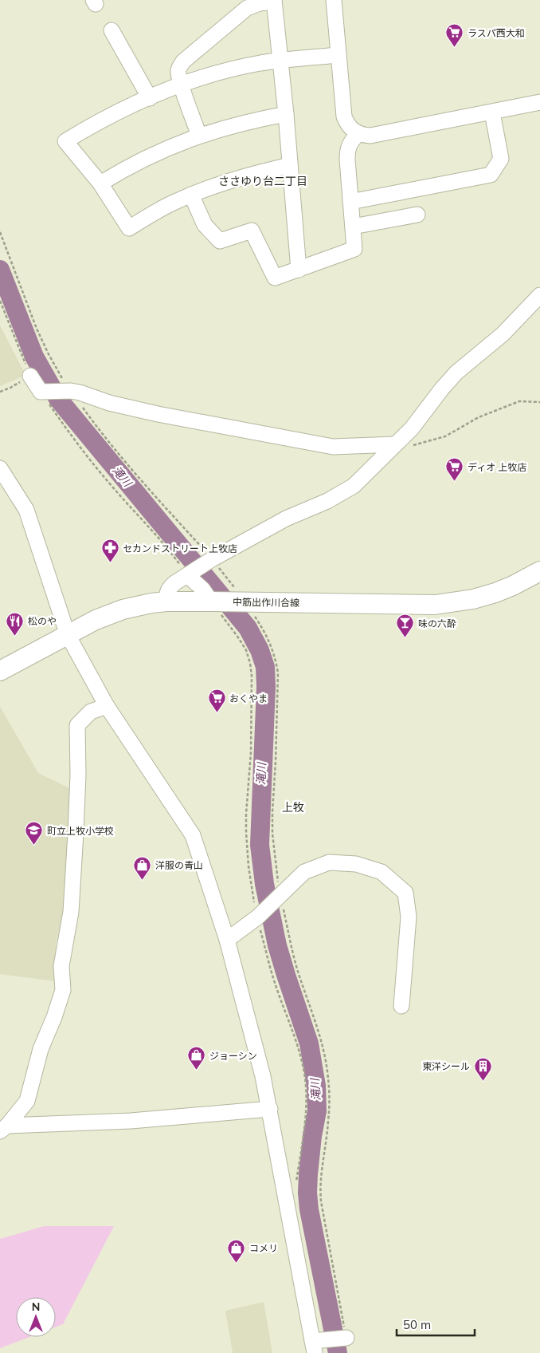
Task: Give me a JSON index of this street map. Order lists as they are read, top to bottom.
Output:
{
  "streets": {
    "main road": ["中筋出作川合線"]
  },
  "districts": ["ささゆり台二丁目", "上牧"],
  "water": ["滝川"],
  "places": {
    "supermarket": ["ラスパ西大和", "ディオ 上牧店", "おくやま"],
    "pharmacy": ["セカンドストリート上牧店"],
    "restaurant": ["松のや"],
    "bar": ["味の六酔"],
    "school or university": ["町立上牧小学校"],
    "shop": ["洋服の青山", "ジョーシン", "コメリ"],
    "building": ["東洋シール"]
  },
  "scale_bar": "50 m",
  "north": "top"
}
